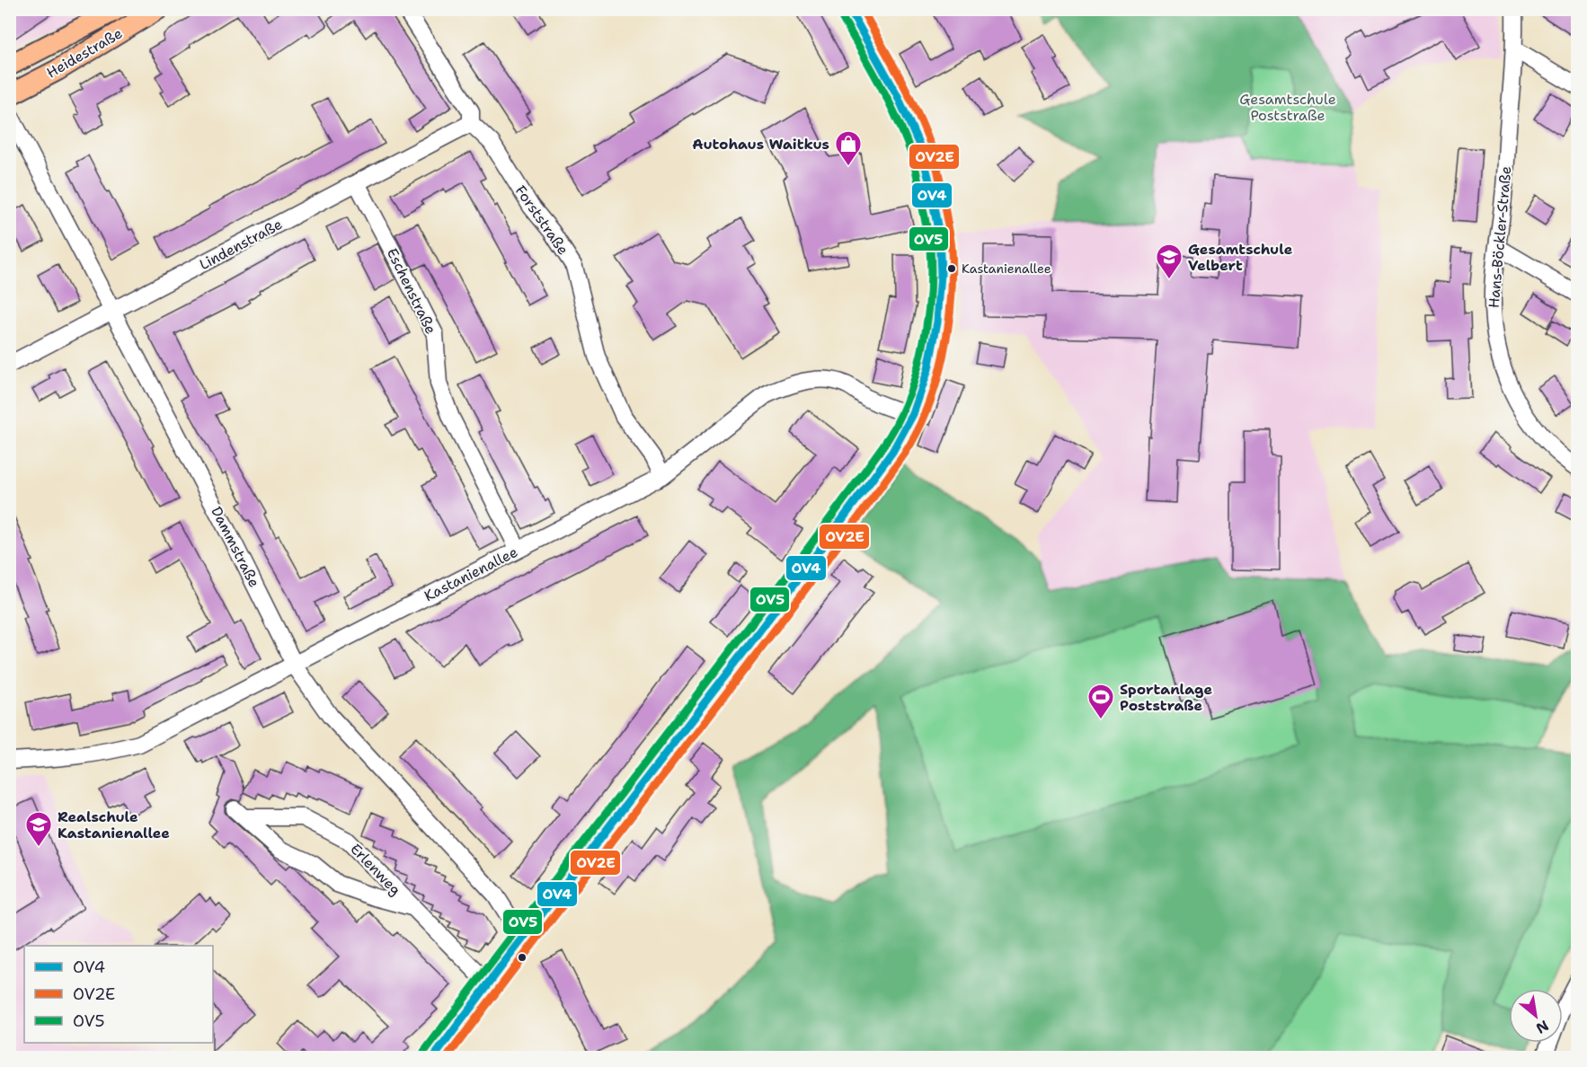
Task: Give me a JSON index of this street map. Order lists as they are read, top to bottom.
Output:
{
  "streets": {
    "main road": ["Heidestraße"],
    "street": [
      "Forststraße",
      "Hans-Böckler-Straße",
      "Lindenstraße",
      "Eschenstraße",
      "Dammstraße",
      "Kastanienallee",
      "Erlenweg"
    ]
  },
  "crossings": [
    ["Forststraße", "Lindenstraße"],
    ["Forststraße", "Kastanienallee"],
    ["Lindenstraße", "Eschenstraße"],
    ["Lindenstraße", "Dammstraße"],
    ["Eschenstraße", "Kastanienallee"],
    ["Dammstraße", "Kastanienallee"]
  ],
  "parks": ["Gesamtschule Poststraße"],
  "places": {
    "shop": ["Autohaus Waitkus"],
    "other": ["Kastanienallee"],
    "school or university": ["Gesamtschule Velbert", "Realschule Kastanienallee"],
    "sports": ["Sportanlage Poststraße"]
  },
  "lines": ["transit line OV4", "transit line OV2E", "transit line OV5"],
  "legend": ["OV4", "OV2E", "OV5"],
  "north": "bottom right"
}
